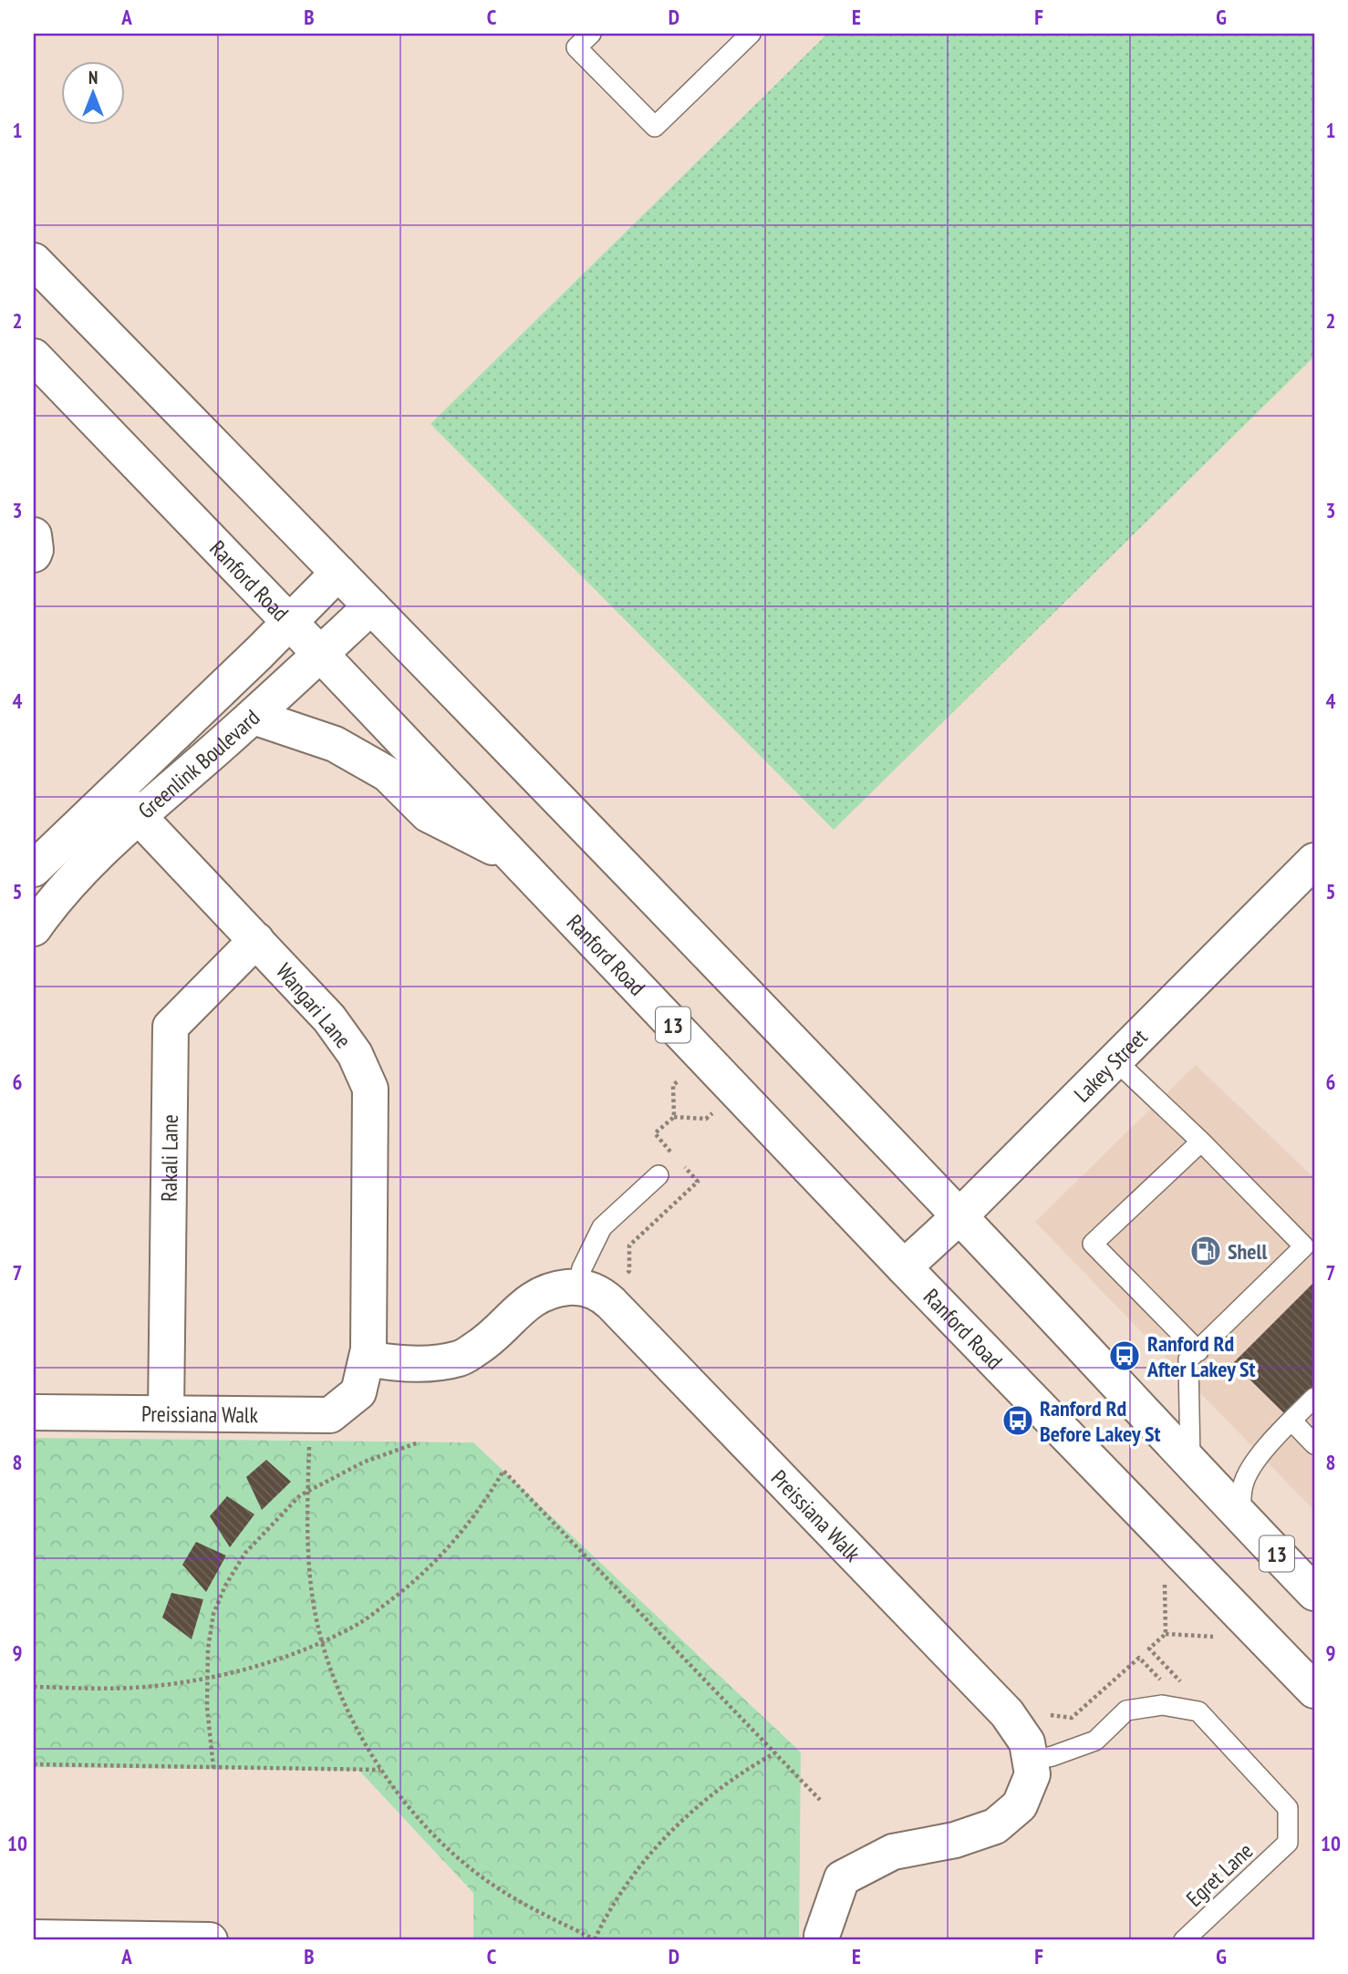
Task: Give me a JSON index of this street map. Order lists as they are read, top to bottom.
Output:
{
  "streets": {
    "street": [
      "Ranford Road",
      "Greenlink Boulevard",
      "Wangari Lane",
      "13",
      "Lakey Street",
      "Rakali Lane",
      "Preissiana Walk"
    ],
    "lane": ["Egret Lane"]
  },
  "crossings": [
    ["Ranford Road", "Greenlink Boulevard"],
    ["Ranford Road", "Lakey Street"],
    ["Greenlink Boulevard", "Wangari Lane"],
    ["Greenlink Boulevard", "13"],
    ["Wangari Lane", "Rakali Lane"],
    ["Wangari Lane", "Preissiana Walk"],
    ["13", "Lakey Street"],
    ["Rakali Lane", "Preissiana Walk"],
    ["Preissiana Walk", "Egret Lane"]
  ],
  "places": {
    "fuel station": ["Shell"],
    "bus stop": ["Ranford Rd After Lakey St", "Ranford Rd Before Lakey St"]
  },
  "north": "top",
  "grid": {
    "columns": [
      "A",
      "B",
      "C",
      "D",
      "E",
      "F",
      "G"
    ],
    "rows": [
      "1",
      "2",
      "3",
      "4",
      "5",
      "6",
      "7",
      "8",
      "9",
      "10"
    ]
  }
}
